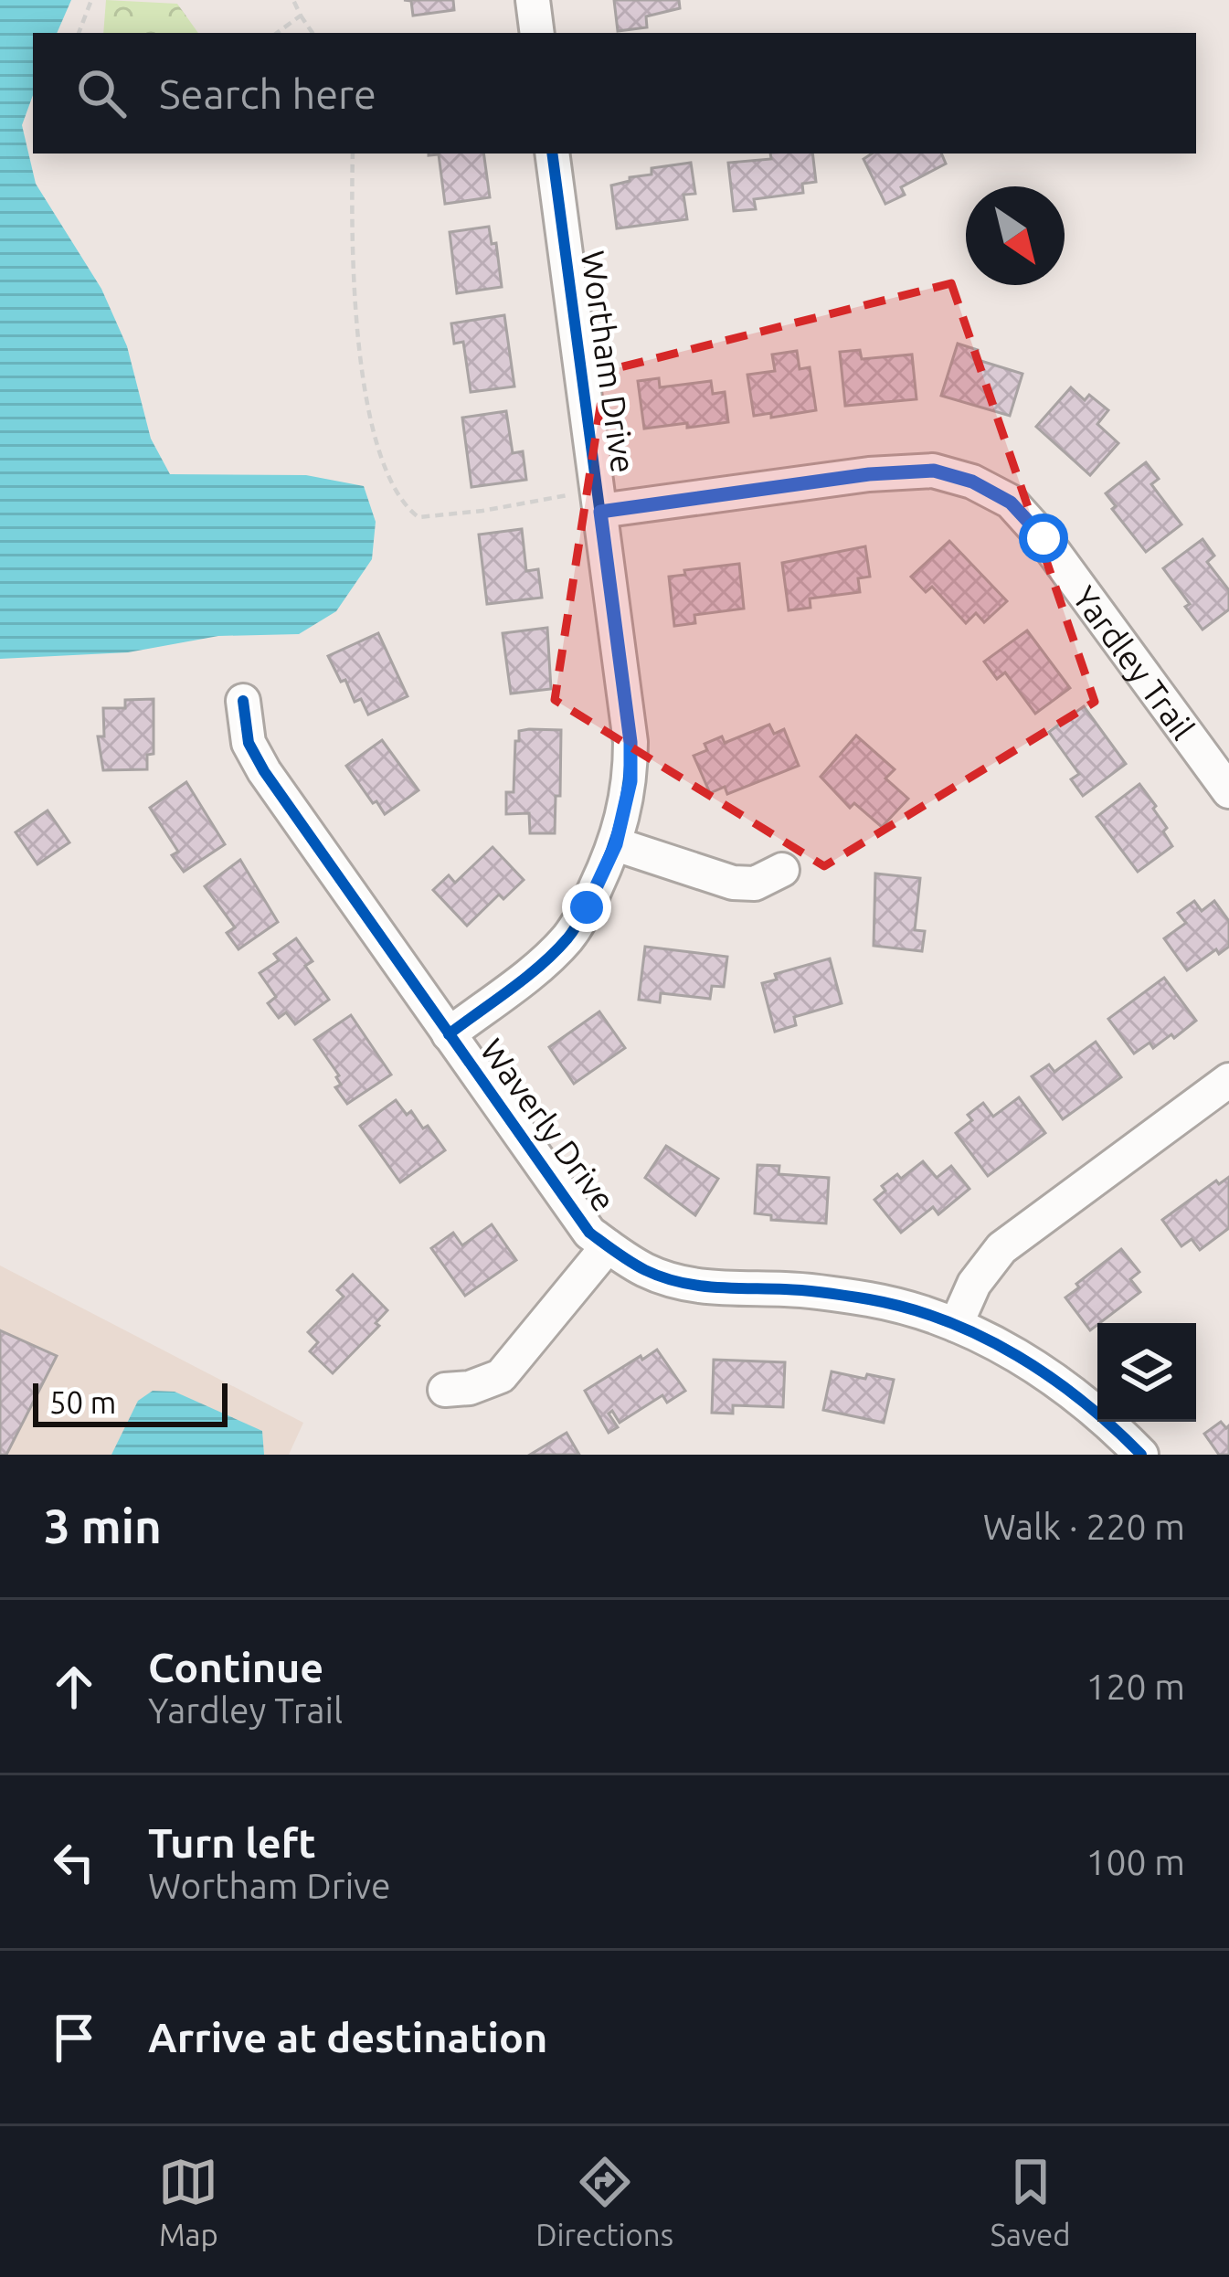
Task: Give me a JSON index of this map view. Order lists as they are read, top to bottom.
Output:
{
  "streets": {
    "street": ["Wortham Drive", "Yardley Trail", "Waverly Drive"]
  },
  "crossings": [
    ["Wortham Drive", "Yardley Trail"],
    ["Wortham Drive", "Waverly Drive"]
  ],
  "scale_bar": "50 m",
  "north": "bottom right",
  "page": {
    "search": "Search here",
    "scale": "50 m",
    "heading": ["3 min", "Walk · 220 m"],
    "list": [
      ["Continue", "Yardley Trail", "120 m"],
      ["Turn left", "Wortham Drive", "100 m"],
      "Arrive at destination"
    ],
    "nav": ["Map", "Directions", "Saved"]
  }
}
